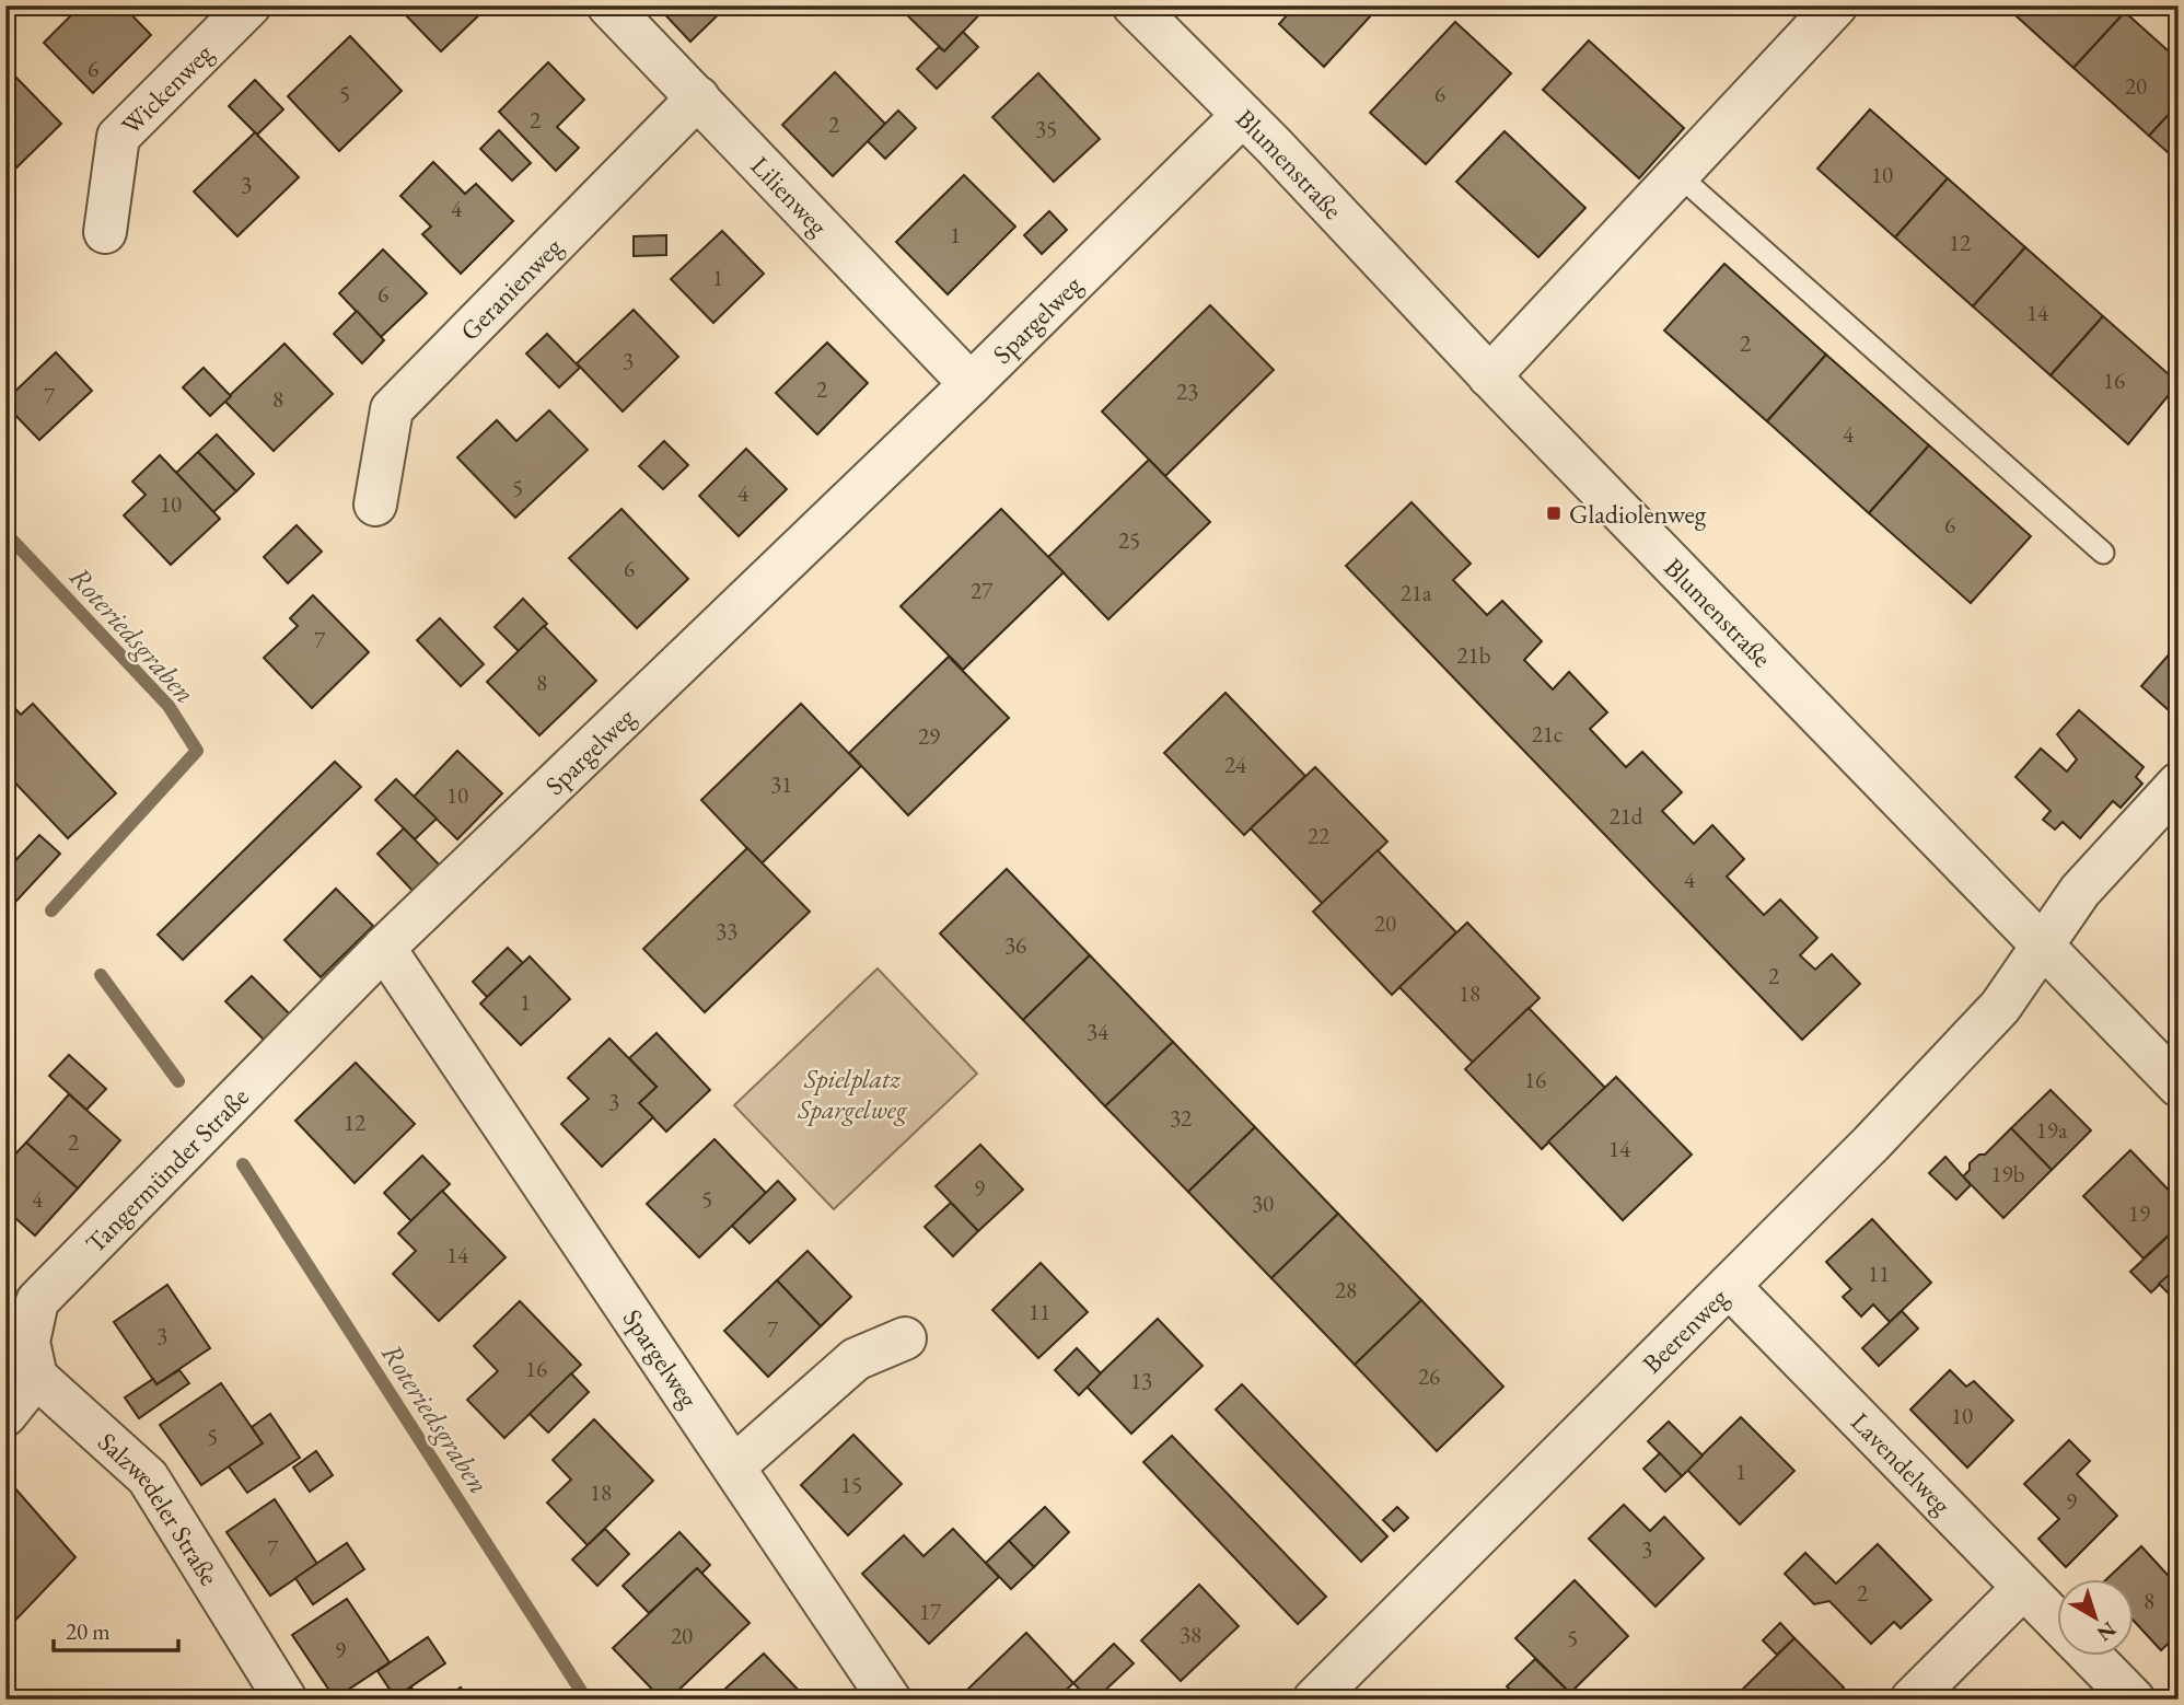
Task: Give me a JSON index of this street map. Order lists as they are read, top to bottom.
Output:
{
  "streets": {
    "street": [
      "Wickenweg",
      "Blumenstraße",
      "Lilienweg",
      "Geranienweg",
      "Spargelweg",
      "Tangermünder Straße",
      "Beerenweg",
      "Lavendelweg",
      "Salzwedeler Straße"
    ]
  },
  "crossings": [
    ["Blumenstraße", "Spargelweg"],
    ["Blumenstraße", "Beerenweg"],
    ["Lilienweg", "Geranienweg"],
    ["Lilienweg", "Spargelweg"],
    ["Spargelweg", "Tangermünder Straße"],
    ["Tangermünder Straße", "Salzwedeler Straße"],
    ["Beerenweg", "Lavendelweg"]
  ],
  "water": ["Roteriedsgraben"],
  "parks": ["Spielplatz Spargelweg"],
  "places": {
    "transit": ["Gladiolenweg"]
  },
  "house_numbers": [
    "6",
    "20",
    "5",
    "6",
    "2",
    "2",
    "35",
    "10",
    "3",
    "4",
    "1",
    "12",
    "1",
    "6",
    "14",
    "2",
    "3",
    "16",
    "2",
    "23",
    "7",
    "8",
    "4",
    "5",
    "4",
    "10",
    "6",
    "25",
    "6",
    "27",
    "21a",
    "7",
    "21b",
    "8",
    "21c",
    "29",
    "24",
    "31",
    "10",
    "21d",
    "22",
    "4",
    "20",
    "33",
    "36",
    "2",
    "18",
    "1",
    "34",
    "16",
    "3",
    "32",
    "12",
    "19a",
    "2",
    "14",
    "19b",
    "9",
    "4",
    "5",
    "30",
    "19",
    "14",
    "11",
    "28",
    "11",
    "7",
    "3",
    "16",
    "26",
    "13",
    "10",
    "5",
    "1",
    "15",
    "18",
    "9",
    "7",
    "3",
    "2",
    "8",
    "17",
    "38",
    "20",
    "5",
    "9"
  ],
  "scale_bar": "20 m",
  "north": "bottom right"
}
